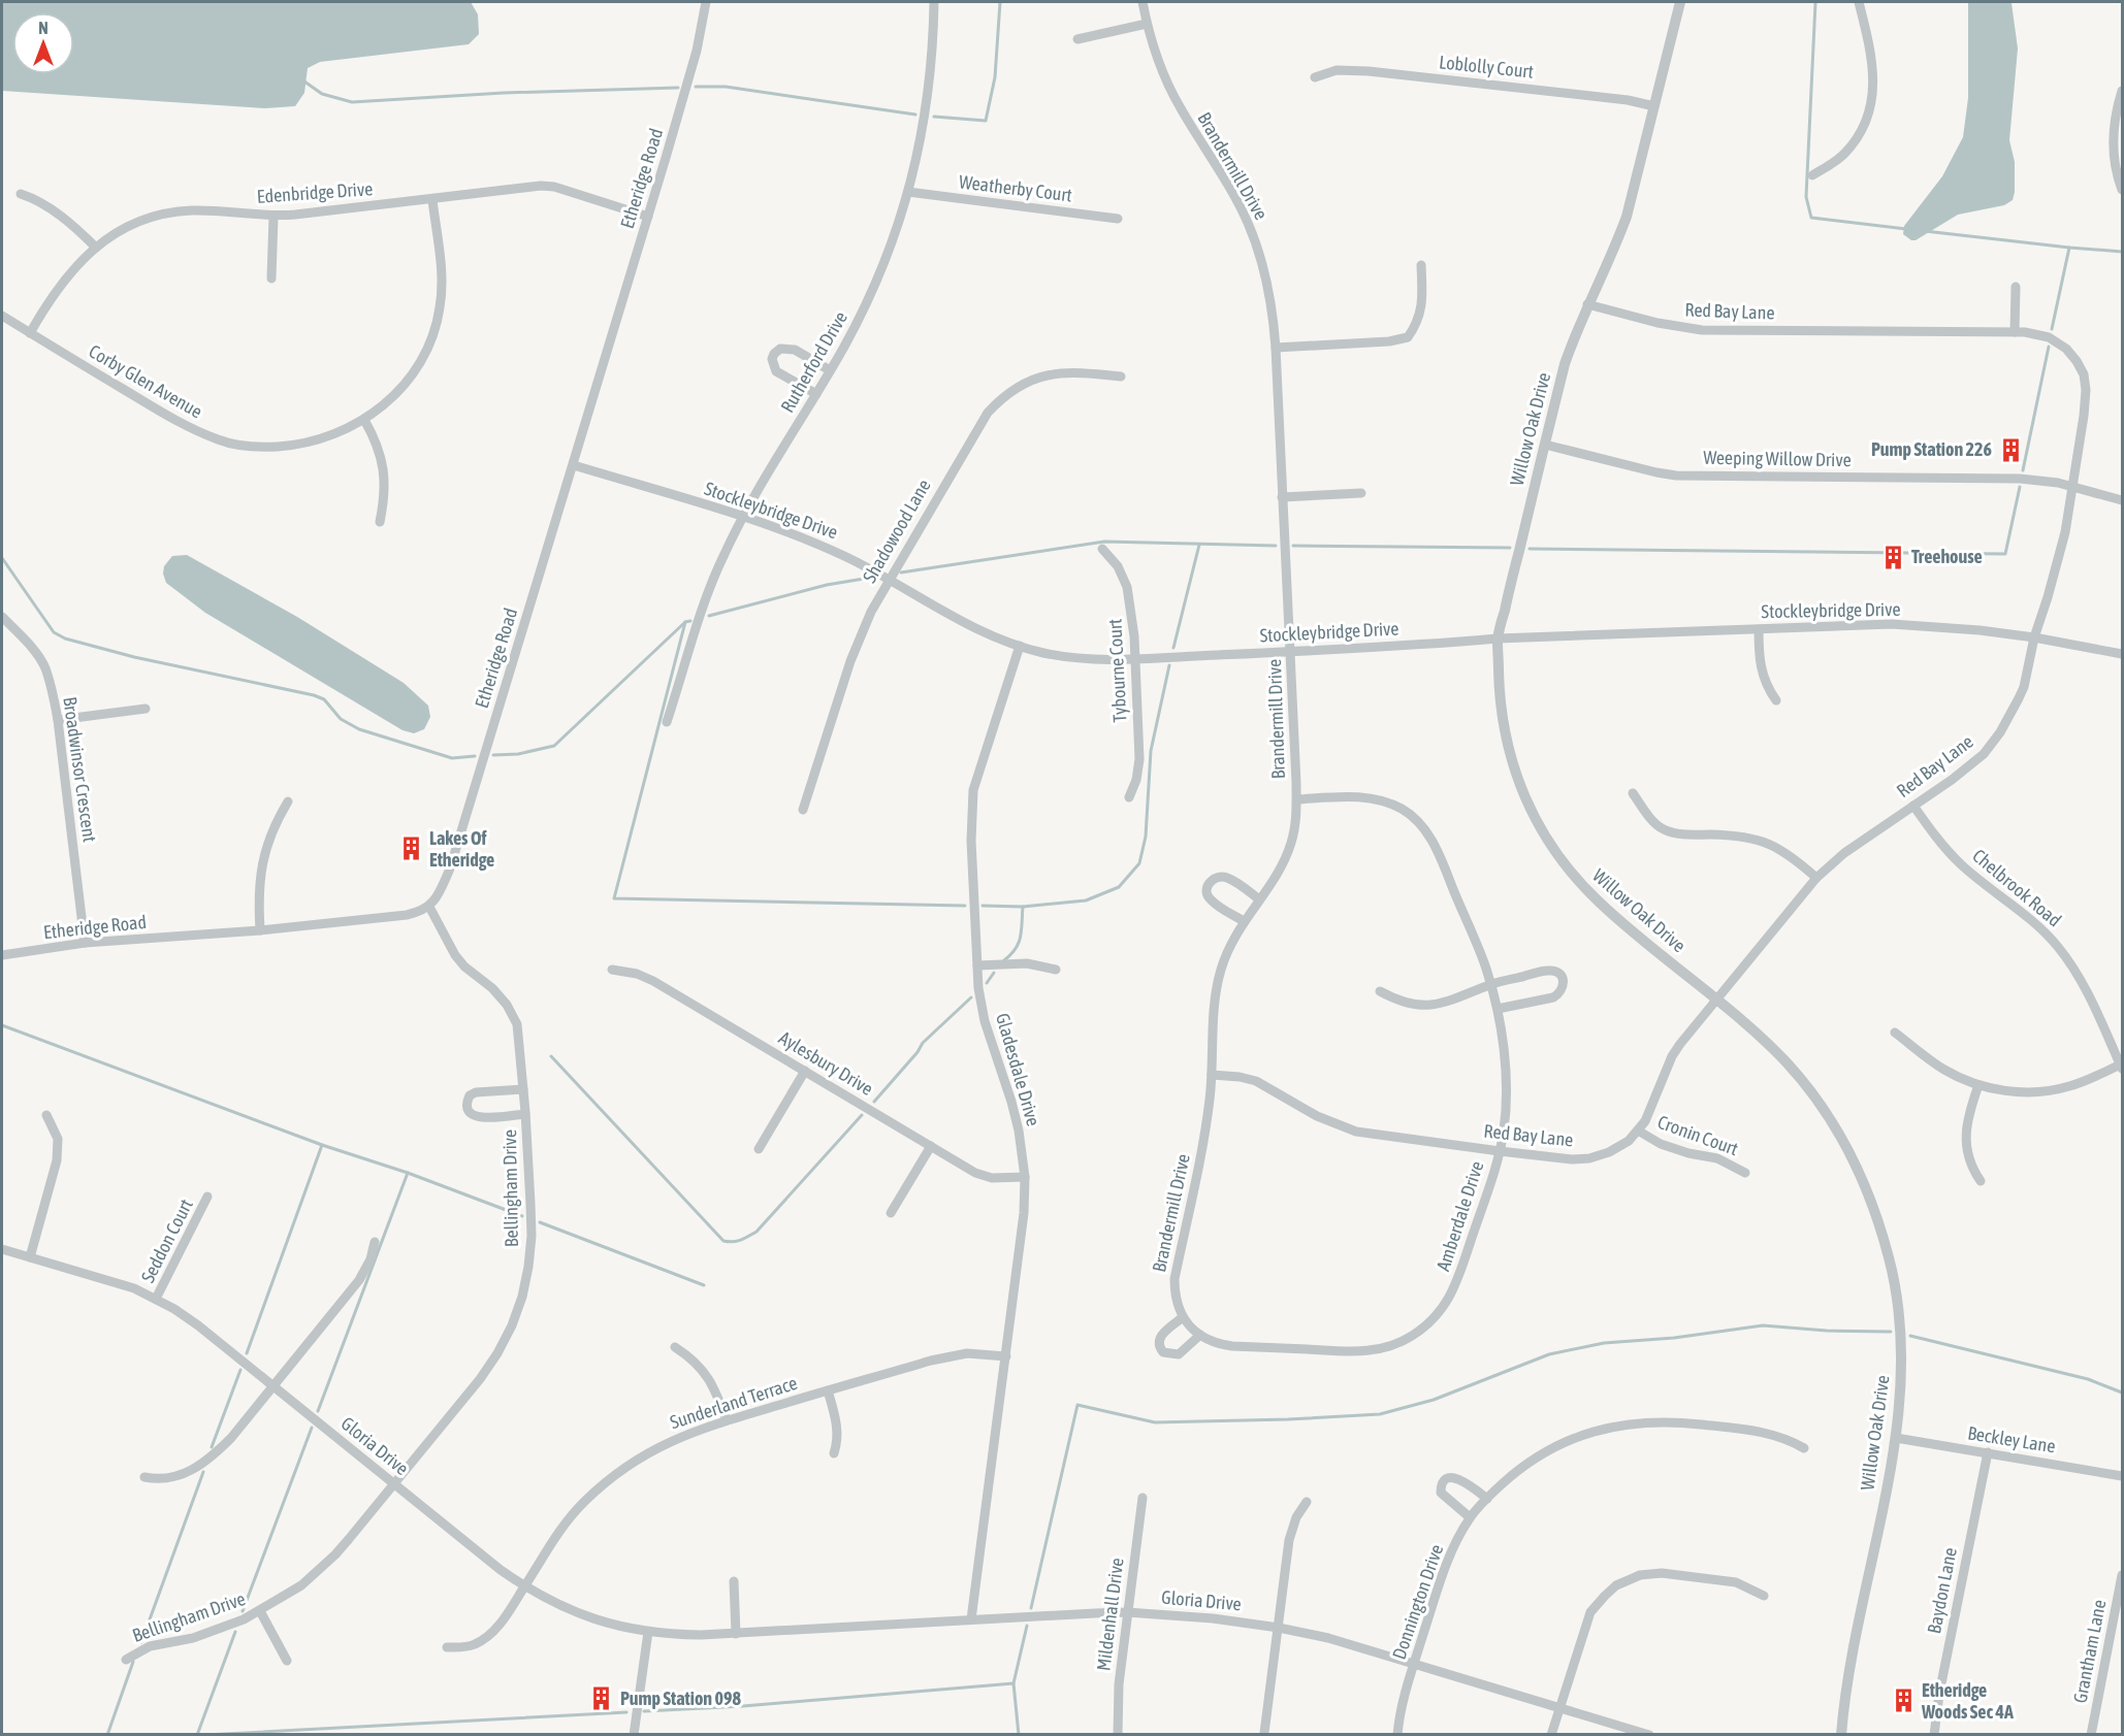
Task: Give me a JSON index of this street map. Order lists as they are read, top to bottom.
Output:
{
  "streets": {
    "street": [
      "Loblolly Court",
      "Brandermill Drive",
      "Etheridge Road",
      "Weatherby Court",
      "Edenbridge Drive",
      "Red Bay Lane",
      "Rutherford Drive",
      "Corby Glen Avenue",
      "Willow Oak Drive",
      "Weeping Willow Drive",
      "Stockleybridge Drive",
      "Shadowood Lane",
      "Tybourne Court",
      "Broadwinsor Crescent",
      "Chelbrook Road",
      "Aylesbury Drive",
      "Gladesdale Drive",
      "Cronin Court",
      "Bellingham Drive",
      "Amberdale Drive",
      "Seddon Court",
      "Sunderland Terrace",
      "Beckley Lane",
      "Gloria Drive",
      "Baydon Lane",
      "Donnington Drive",
      "Mildenhall Drive",
      "Grantham Lane"
    ]
  },
  "crossings": [
    ["Loblolly Court", "Willow Oak Drive"],
    ["Brandermill Drive", "Red Bay Lane"],
    ["Brandermill Drive", "Stockleybridge Drive"],
    ["Brandermill Drive", "Amberdale Drive"],
    ["Etheridge Road", "Edenbridge Drive"],
    ["Etheridge Road", "Stockleybridge Drive"],
    ["Etheridge Road", "Broadwinsor Crescent"],
    ["Etheridge Road", "Bellingham Drive"],
    ["Weatherby Court", "Rutherford Drive"],
    ["Edenbridge Drive", "Corby Glen Avenue"],
    ["Red Bay Lane", "Willow Oak Drive"],
    ["Red Bay Lane", "Weeping Willow Drive"],
    ["Red Bay Lane", "Stockleybridge Drive"],
    ["Red Bay Lane", "Chelbrook Road"],
    ["Red Bay Lane", "Cronin Court"],
    ["Red Bay Lane", "Amberdale Drive"],
    ["Rutherford Drive", "Stockleybridge Drive"],
    ["Willow Oak Drive", "Weeping Willow Drive"],
    ["Willow Oak Drive", "Stockleybridge Drive"],
    ["Willow Oak Drive", "Beckley Lane"],
    ["Stockleybridge Drive", "Shadowood Lane"],
    ["Stockleybridge Drive", "Tybourne Court"],
    ["Stockleybridge Drive", "Gladesdale Drive"],
    ["Aylesbury Drive", "Gladesdale Drive"],
    ["Gladesdale Drive", "Sunderland Terrace"],
    ["Gladesdale Drive", "Gloria Drive"],
    ["Bellingham Drive", "Gloria Drive"],
    ["Seddon Court", "Gloria Drive"],
    ["Sunderland Terrace", "Gloria Drive"],
    ["Beckley Lane", "Baydon Lane"],
    ["Gloria Drive", "Donnington Drive"],
    ["Gloria Drive", "Mildenhall Drive"]
  ],
  "places": {
    "building": [
      "Pump Station 226",
      "Treehouse",
      "Lakes Of Etheridge",
      "Pump Station 098",
      "Etheridge Woods Sec 4A"
    ]
  },
  "north": "top"
}
